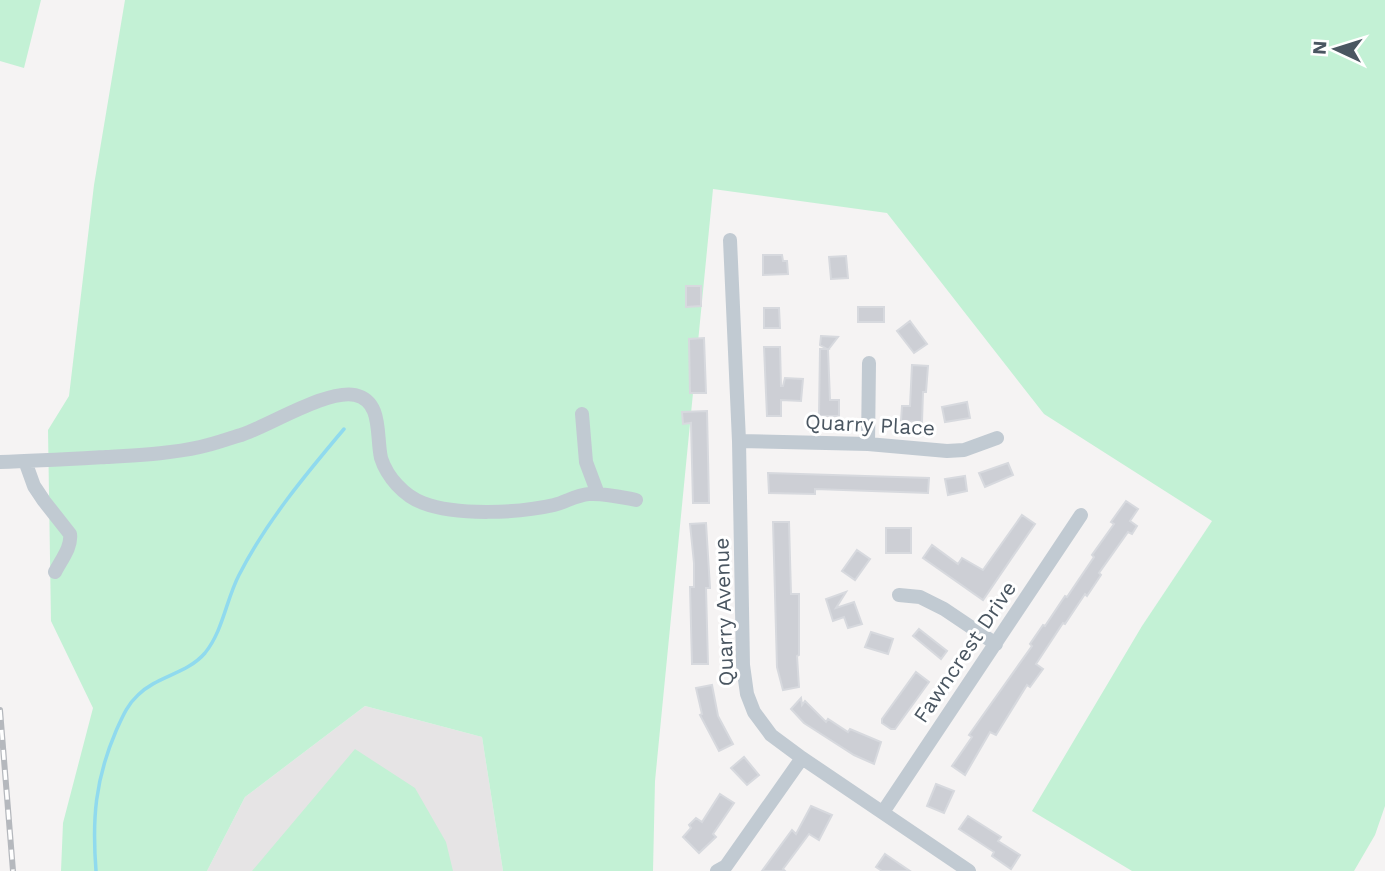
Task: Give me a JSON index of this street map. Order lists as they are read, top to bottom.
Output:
{
  "streets": {
    "street": ["Quarry Place", "Quarry Avenue", "Fawncrest Drive"]
  },
  "crossings": [
    ["Quarry Place", "Quarry Avenue"],
    ["Quarry Avenue", "Fawncrest Drive"]
  ],
  "north": "left"
}
